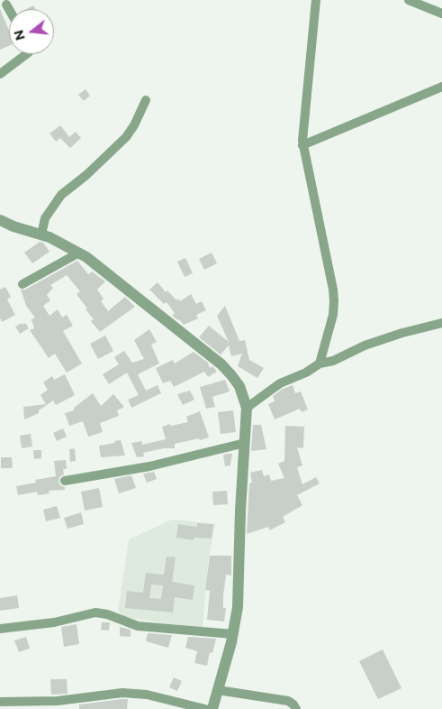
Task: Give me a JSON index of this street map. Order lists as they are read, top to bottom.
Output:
{
  "north": "left"
}
